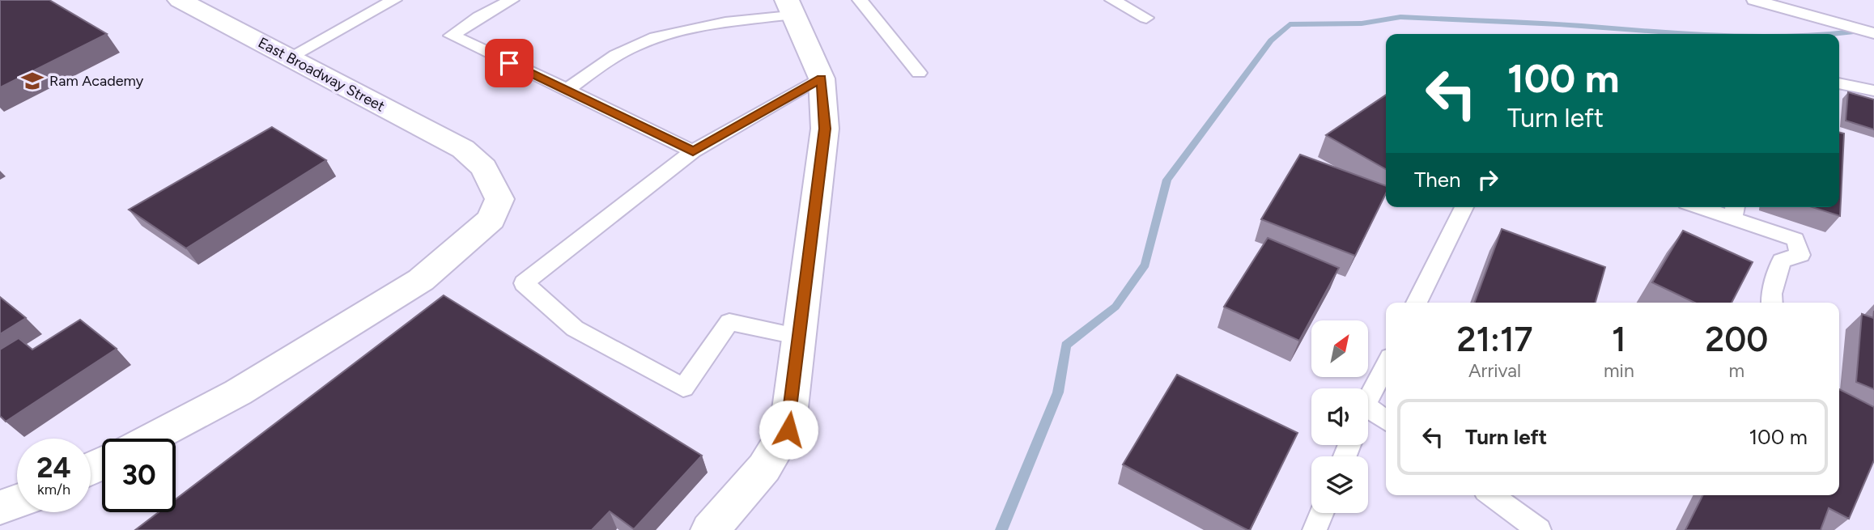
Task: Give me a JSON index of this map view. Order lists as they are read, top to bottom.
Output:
{
  "streets": {
    "street": ["East Broadway Street"]
  },
  "places": {
    "school or university": ["Ram Academy"]
  },
  "north": "top right",
  "page": {
    "turn": ["100 m", "Turn left"],
    "then": "Then",
    "eta": [
      "21:17",
      "Arrival",
      "1",
      "min",
      "200",
      "m"
    ],
    "list": [
      {
        "name": "Turn left",
        "value": "100 m"
      }
    ],
    "speed": "24 km/h",
    "limit": "30"
  }
}
